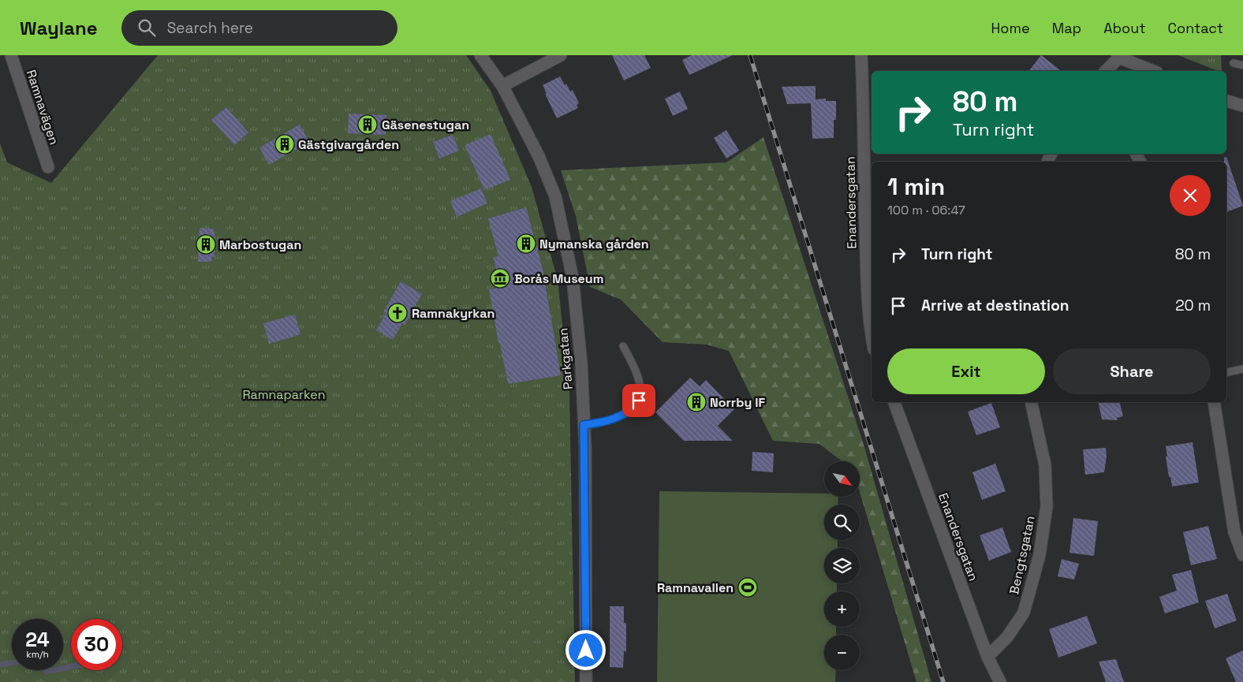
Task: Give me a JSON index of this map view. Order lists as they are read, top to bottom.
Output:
{
  "streets": {
    "street": [
      "Ramnavägen",
      "Enandersgatan",
      "Parkgatan",
      "Bengtsgatan"
    ]
  },
  "crossings": [
    ["Enandersgatan", "Bengtsgatan"]
  ],
  "parks": ["Ramnaparken"],
  "places": {
    "building": [
      "Gäsenestugan",
      "Gästgivargården",
      "Nymanska gården",
      "Marbostugan",
      "Norrby IF"
    ],
    "museum": ["Borås Museum"],
    "church": ["Ramnakyrkan"],
    "sports": ["Ramnavallen"]
  },
  "north": "bottom right",
  "page": {
    "header": "Waylane",
    "search": "Search here",
    "nav": [
      "Home",
      "Map",
      "About",
      "Contact"
    ],
    "turn": ["80 m", "Turn right"],
    "heading": ["1 min", "100 m · 06:47"],
    "list": [
      {
        "name": "Turn right",
        "value": "80 m"
      },
      {
        "name": "Arrive at destination",
        "value": "20 m"
      }
    ],
    "buttons": ["Exit", "Share"],
    "map_buttons": ["+", "−"],
    "speed": "24 km/h",
    "limit": "30"
  }
}
